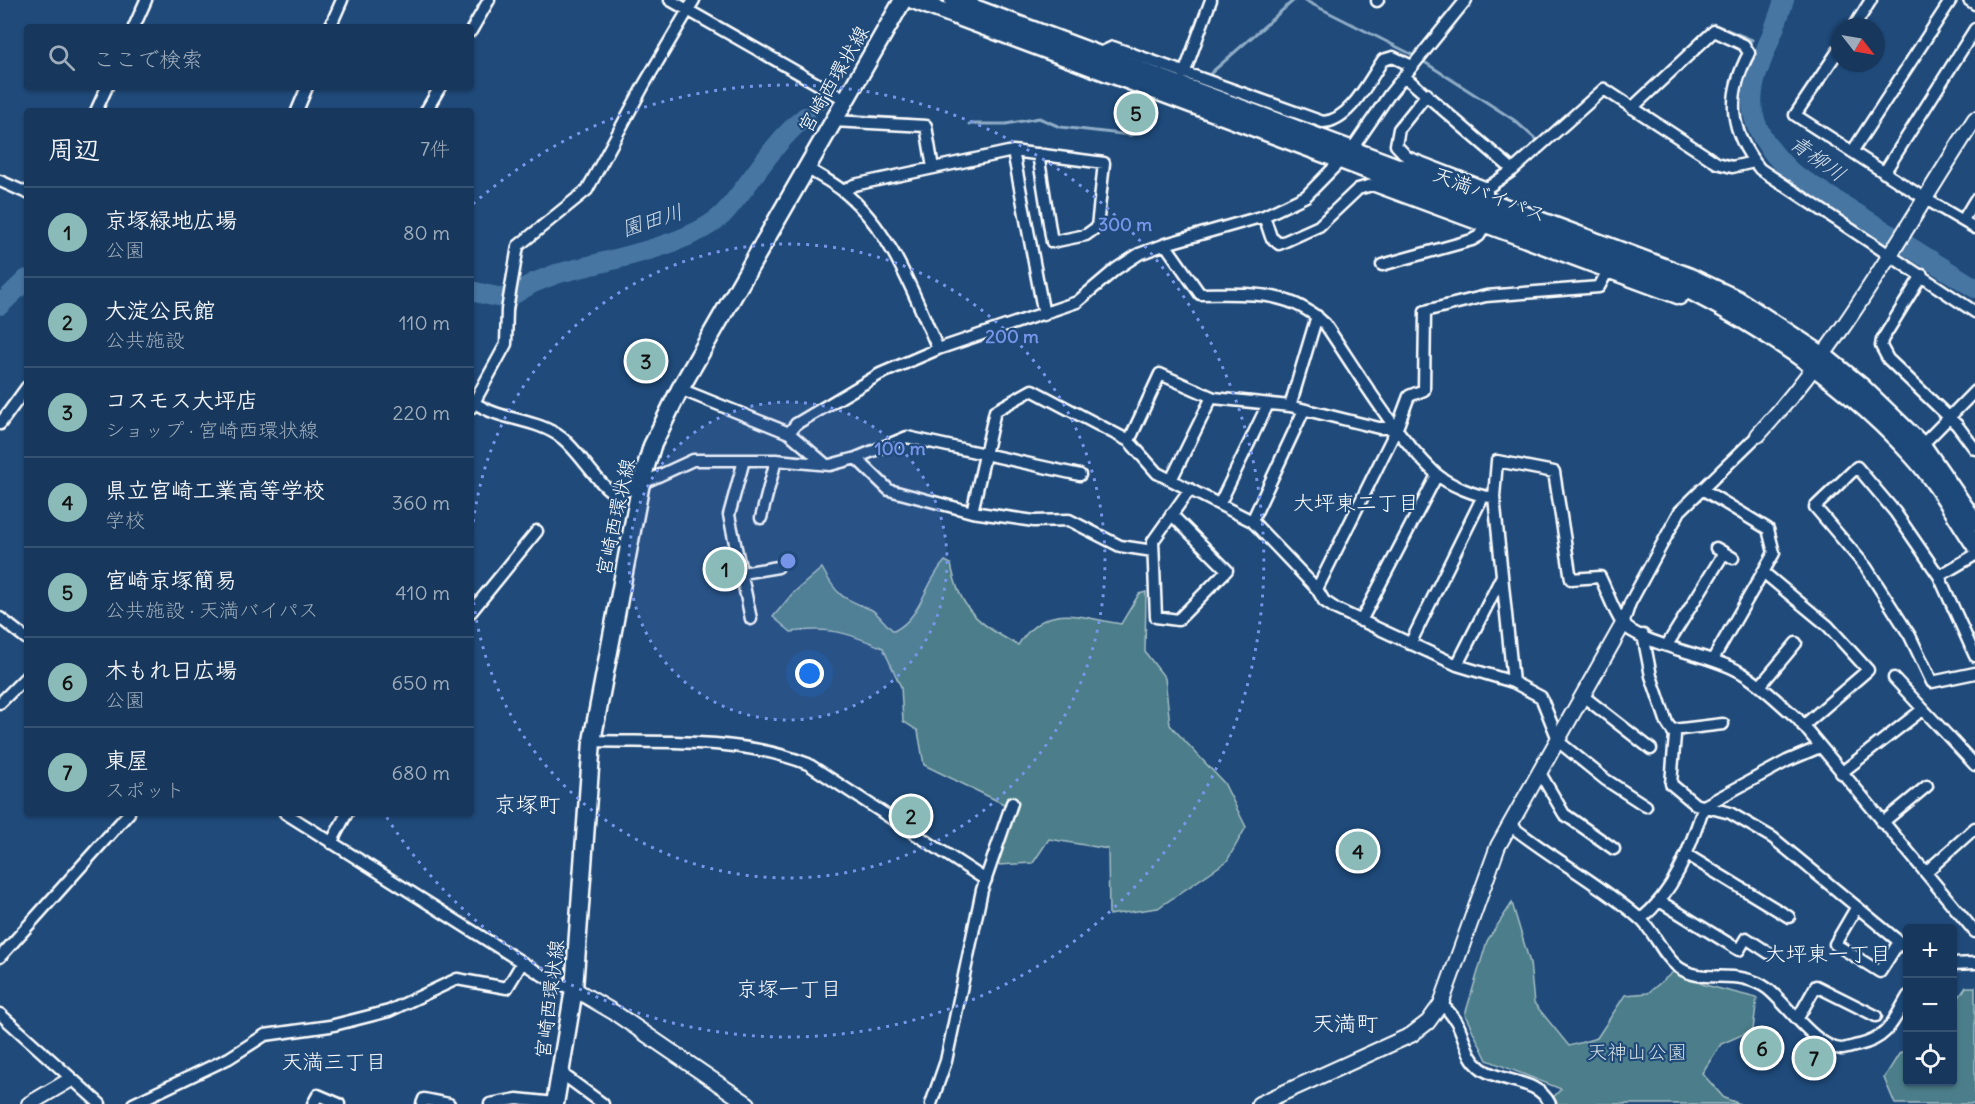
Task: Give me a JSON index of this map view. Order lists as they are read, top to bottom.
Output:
{
  "streets": {
    "main road": ["宮崎西環状線", "天満バイパス"]
  },
  "districts": [
    "大坪東二丁目",
    "京塚町",
    "大坪東一丁目",
    "京塚一丁目",
    "天満町",
    "天満三丁目"
  ],
  "water": ["青柳川", "園田川"],
  "parks": ["天神山公園"],
  "north": "bottom right",
  "page": {
    "search": "ここで検索",
    "pins": [
      "5",
      "3",
      "1",
      "2",
      "4",
      "6",
      "7"
    ],
    "heading": ["周辺", "7件"],
    "list": [
      {
        "mark": "1",
        "name": "京塚緑地広場",
        "note": "公園",
        "value": "80 m"
      },
      {
        "mark": "2",
        "name": "大淀公民館",
        "note": "公共施設",
        "value": "110 m"
      },
      {
        "mark": "3",
        "name": "コスモス大坪店",
        "note": "ショップ · 宮崎西環状線",
        "value": "220 m"
      },
      {
        "mark": "4",
        "name": "県立宮崎工業高等学校",
        "note": "学校",
        "value": "360 m"
      },
      {
        "mark": "5",
        "name": "宮崎京塚簡易",
        "note": "公共施設 · 天満バイパス",
        "value": "410 m"
      },
      {
        "mark": "6",
        "name": "木もれ日広場",
        "note": "公園",
        "value": "650 m"
      },
      {
        "mark": "7",
        "name": "東屋",
        "note": "スポット",
        "value": "680 m"
      }
    ],
    "map_buttons": ["+", "−"]
  },
  "rings": ["300 m", "200 m", "100 m"]
}
